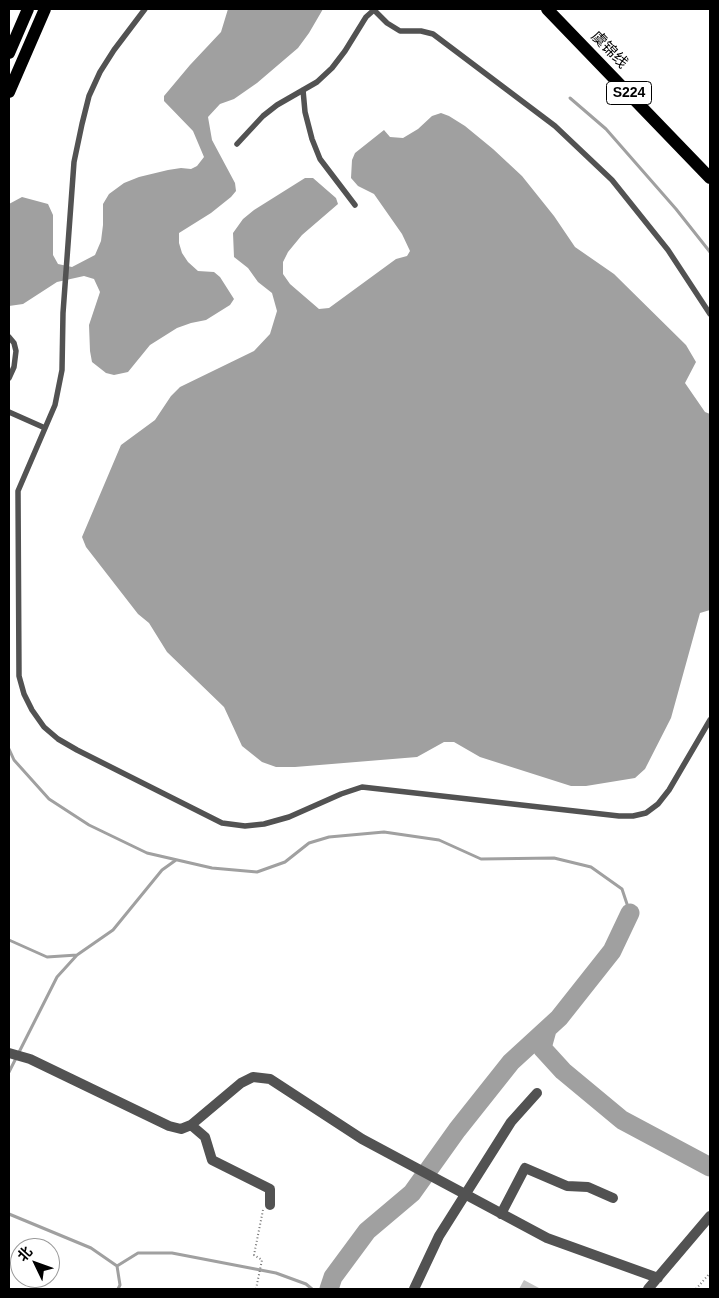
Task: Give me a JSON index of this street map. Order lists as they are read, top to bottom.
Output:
{
  "streets": {
    "main road": ["虞锦线", "S224"]
  },
  "north": "top left"
}
